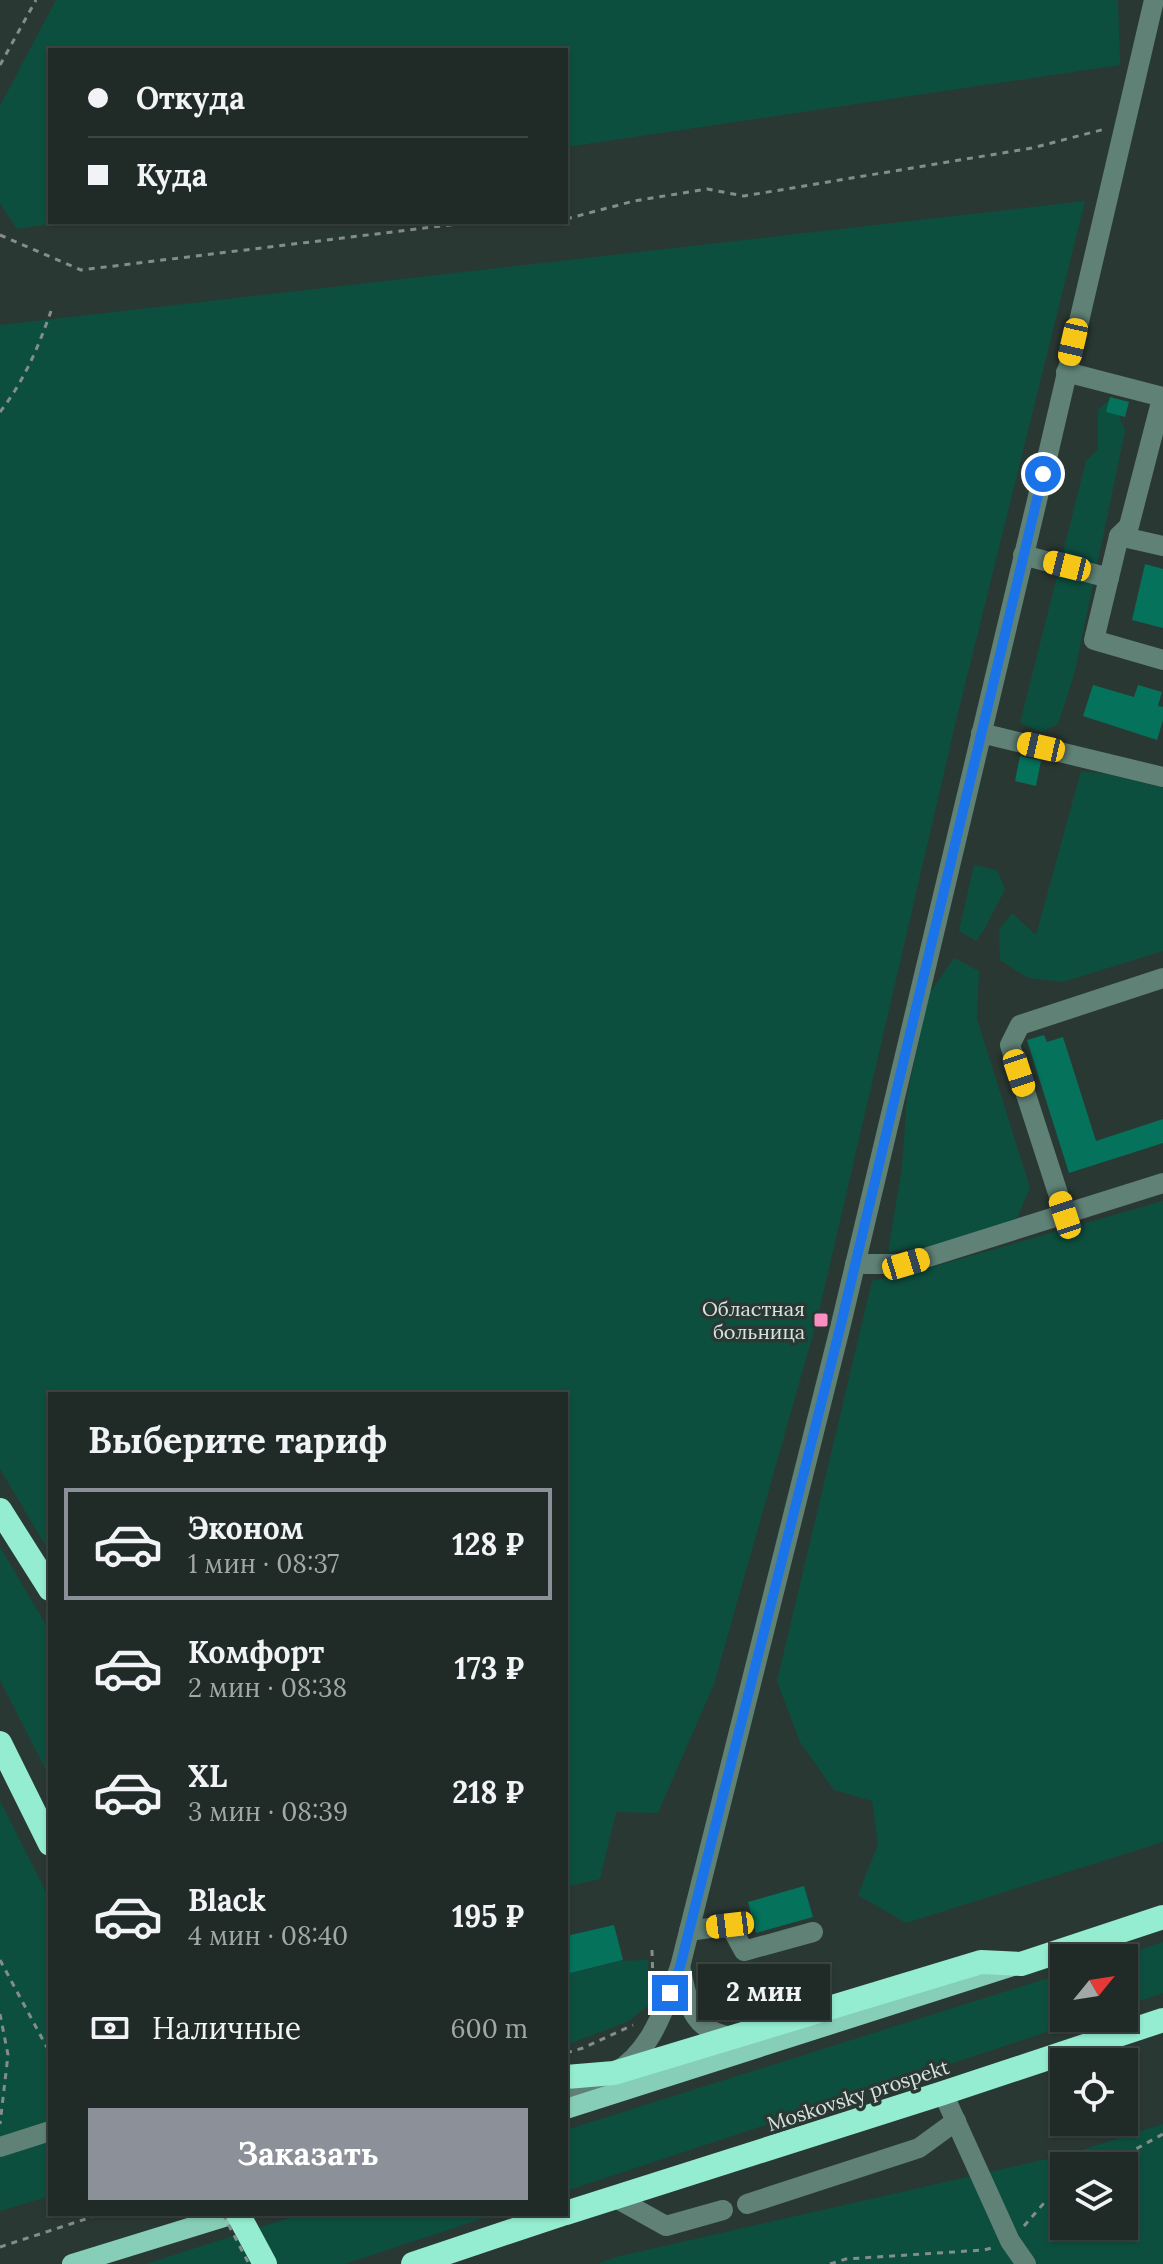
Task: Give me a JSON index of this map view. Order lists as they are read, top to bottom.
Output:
{
  "streets": {
    "highway": ["Moskovsky prospekt"]
  },
  "places": {
    "transit": ["Областная больница"]
  },
  "north": "top right",
  "page": {
    "banner": ["Откуда", "Куда"],
    "heading": "Выберите тариф",
    "list": [
      {
        "name": "Эконом",
        "note": "1 мин · 08:37",
        "value": "128 ₽"
      },
      {
        "name": "Комфорт",
        "note": "2 мин · 08:38",
        "value": "173 ₽"
      },
      {
        "name": "XL",
        "note": "3 мин · 08:39",
        "value": "218 ₽"
      },
      {
        "name": "Black",
        "note": "4 мин · 08:40",
        "value": "195 ₽"
      }
    ],
    "bubble": "2 мин",
    "pay": ["Наличные", "600 m"],
    "buttons": "Заказать"
  }
}
